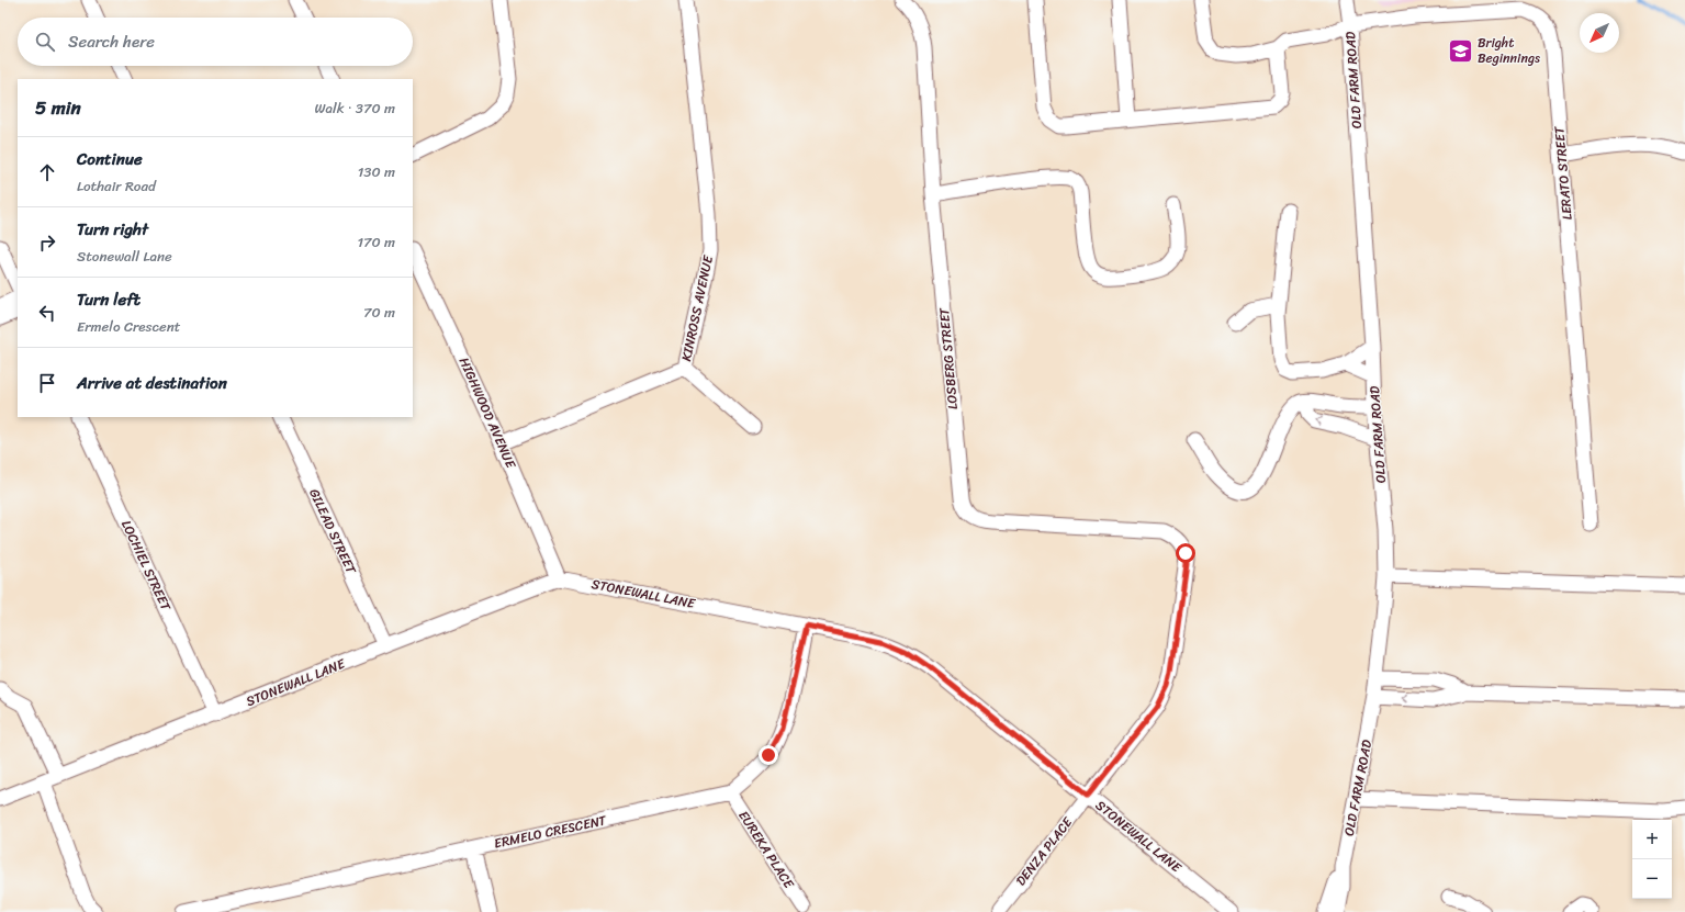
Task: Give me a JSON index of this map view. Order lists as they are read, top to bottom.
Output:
{
  "streets": {
    "street": [
      "OLD FARM ROAD",
      "LERATO STREET",
      "KINROSS AVENUE",
      "LOSBERG STREET",
      "HIGHWOOD AVENUE",
      "GILEAD STREET",
      "LOCHIEL STREET",
      "STONEWALL LANE",
      "ERMELO CRESCENT",
      "EUREKA PLACE",
      "DENZA PLACE"
    ]
  },
  "crossings": [
    ["OLD FARM ROAD", "LERATO STREET"],
    ["KINROSS AVENUE", "HIGHWOOD AVENUE"],
    ["LOSBERG STREET", "DENZA PLACE"],
    ["HIGHWOOD AVENUE", "STONEWALL LANE"],
    ["GILEAD STREET", "STONEWALL LANE"],
    ["LOCHIEL STREET", "STONEWALL LANE"],
    ["STONEWALL LANE", "ERMELO CRESCENT"],
    ["STONEWALL LANE", "DENZA PLACE"],
    ["ERMELO CRESCENT", "EUREKA PLACE"]
  ],
  "places": {
    "school or university": ["Bright Beginnings"]
  },
  "north": "bottom left",
  "page": {
    "search": "Search here",
    "heading": ["5 min", "Walk · 370 m"],
    "list": [
      ["Continue", "Lothair Road", "130 m"],
      ["Turn right", "Stonewall Lane", "170 m"],
      ["Turn left", "Ermelo Crescent", "70 m"],
      "Arrive at destination"
    ],
    "map_buttons": ["+", "−"]
  }
}
